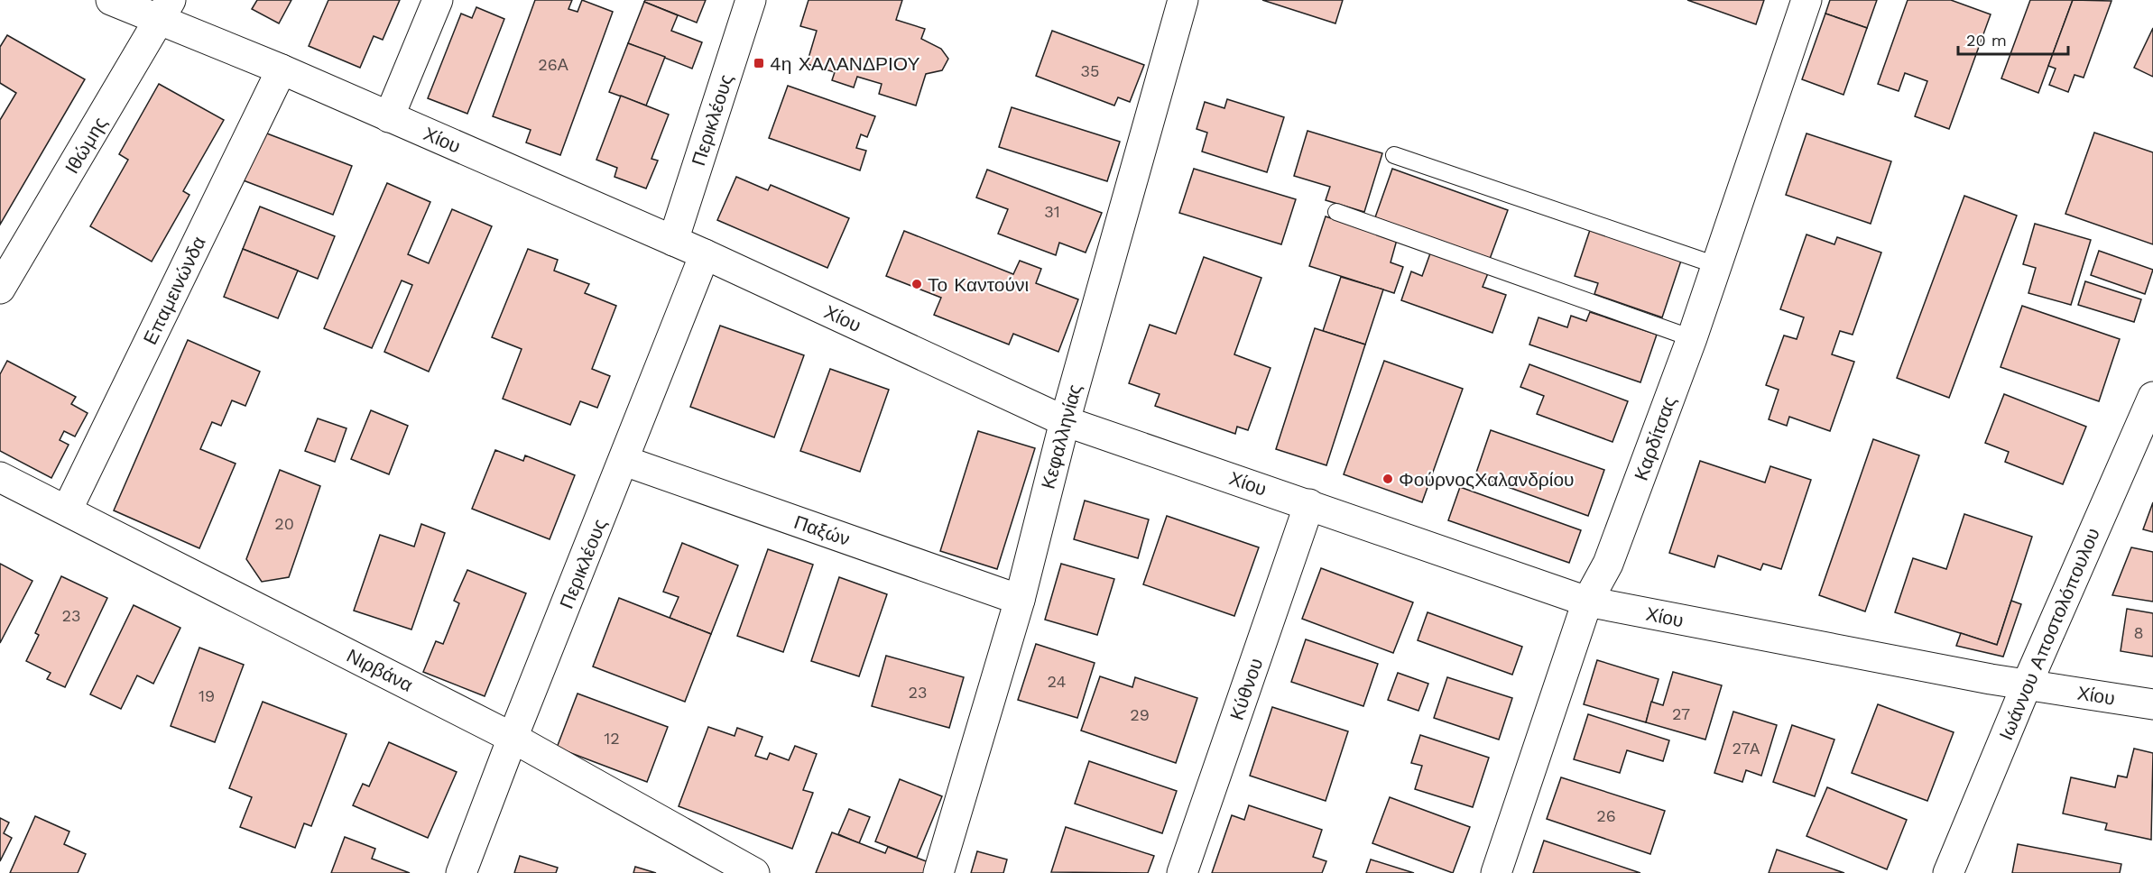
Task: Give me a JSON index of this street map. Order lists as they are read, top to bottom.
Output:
{
  "streets": {
    "street": [
      "Περικλέους",
      "Χίου",
      "Ιθώμης",
      "Επαμεινώνδα",
      "Κεφαλληνίας",
      "Καρδίτσας",
      "Παξών",
      "Ιωάννου Αποστολόπουλου",
      "Νιρβάνα",
      "Κύθνου"
    ]
  },
  "crossings": [
    ["Περικλέους", "Χίου"],
    ["Περικλέους", "Παξών"],
    ["Περικλέους", "Νιρβάνα"],
    ["Χίου", "Ιθώμης"],
    ["Χίου", "Επαμεινώνδα"],
    ["Χίου", "Κεφαλληνίας"],
    ["Χίου", "Καρδίτσας"],
    ["Χίου", "Ιωάννου Αποστολόπουλου"],
    ["Χίου", "Κύθνου"],
    ["Επαμεινώνδα", "Νιρβάνα"],
    ["Κεφαλληνίας", "Παξών"]
  ],
  "places": {
    "transit": ["4η ΧΑΛΑΝΔΡΙΟΥ"],
    "other": ["Το Καντούνι", "ΦούρνοςΧαλανδρίου"]
  },
  "house_numbers": [
    "26Α",
    "35",
    "31",
    "20",
    "23",
    "8",
    "24",
    "23",
    "19",
    "27",
    "29",
    "12",
    "27A",
    "26"
  ],
  "scale_bar": "20 m"
}
